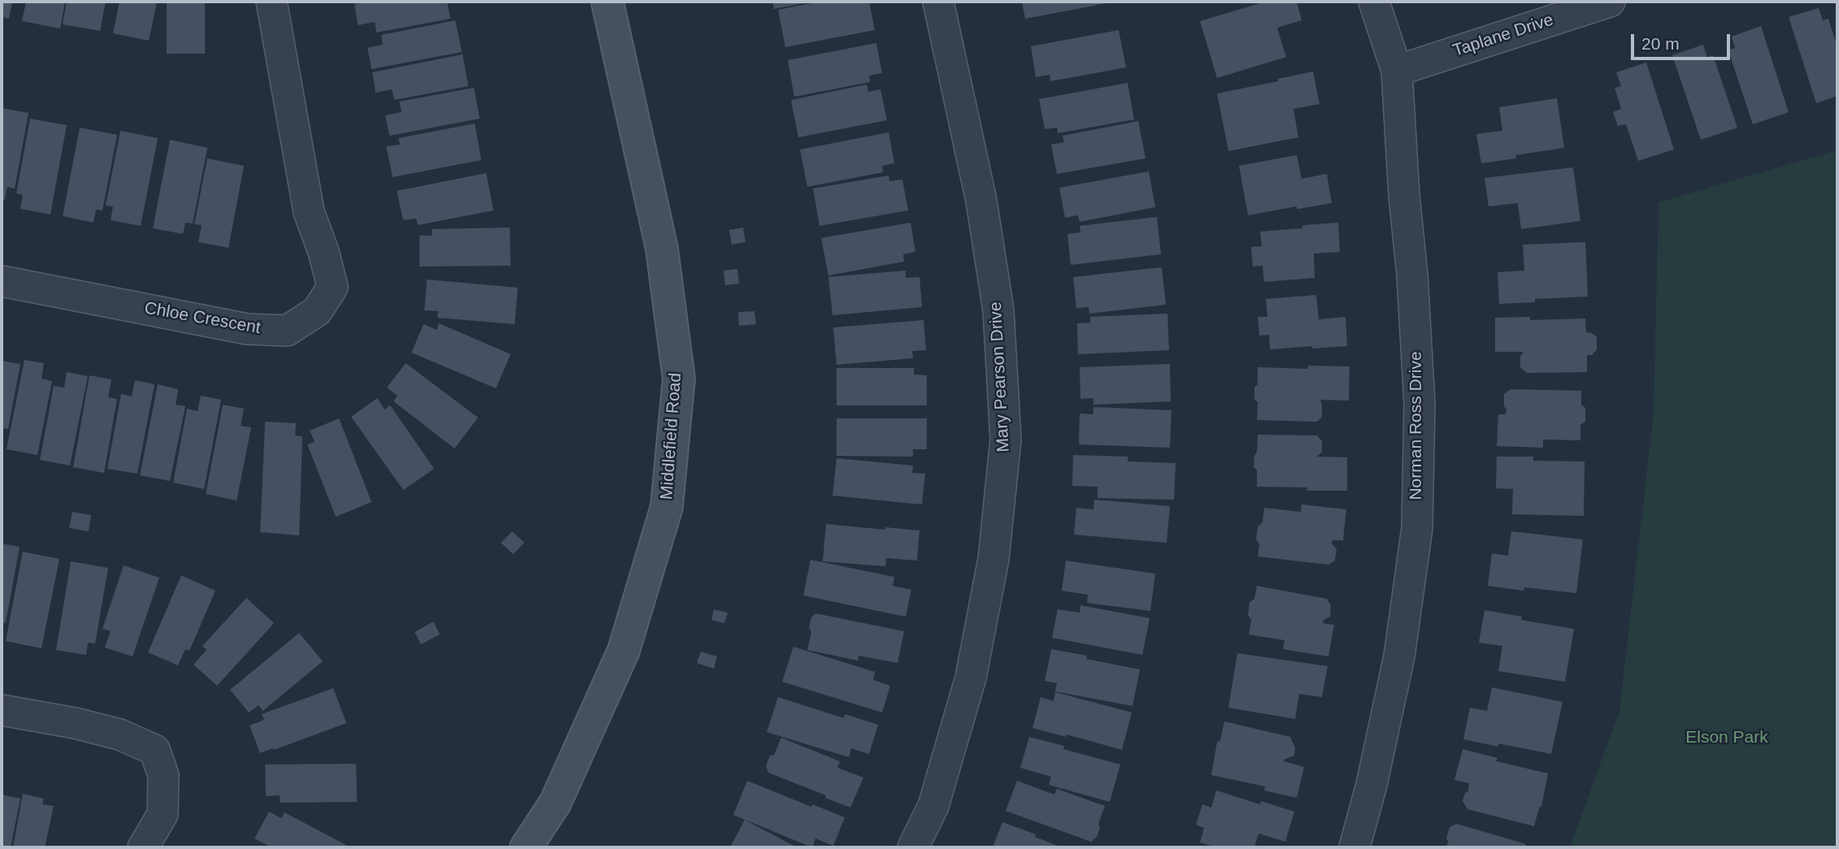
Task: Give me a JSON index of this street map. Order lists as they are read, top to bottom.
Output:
{
  "streets": {
    "main road": ["Middlefield Road"],
    "street": [
      "Taplane Drive",
      "Chloe Crescent",
      "Mary Pearson Drive",
      "Norman Ross Drive"
    ]
  },
  "crossings": [
    ["Taplane Drive", "Norman Ross Drive"]
  ],
  "parks": ["Elson Park"],
  "scale_bar": "20 m"
}
